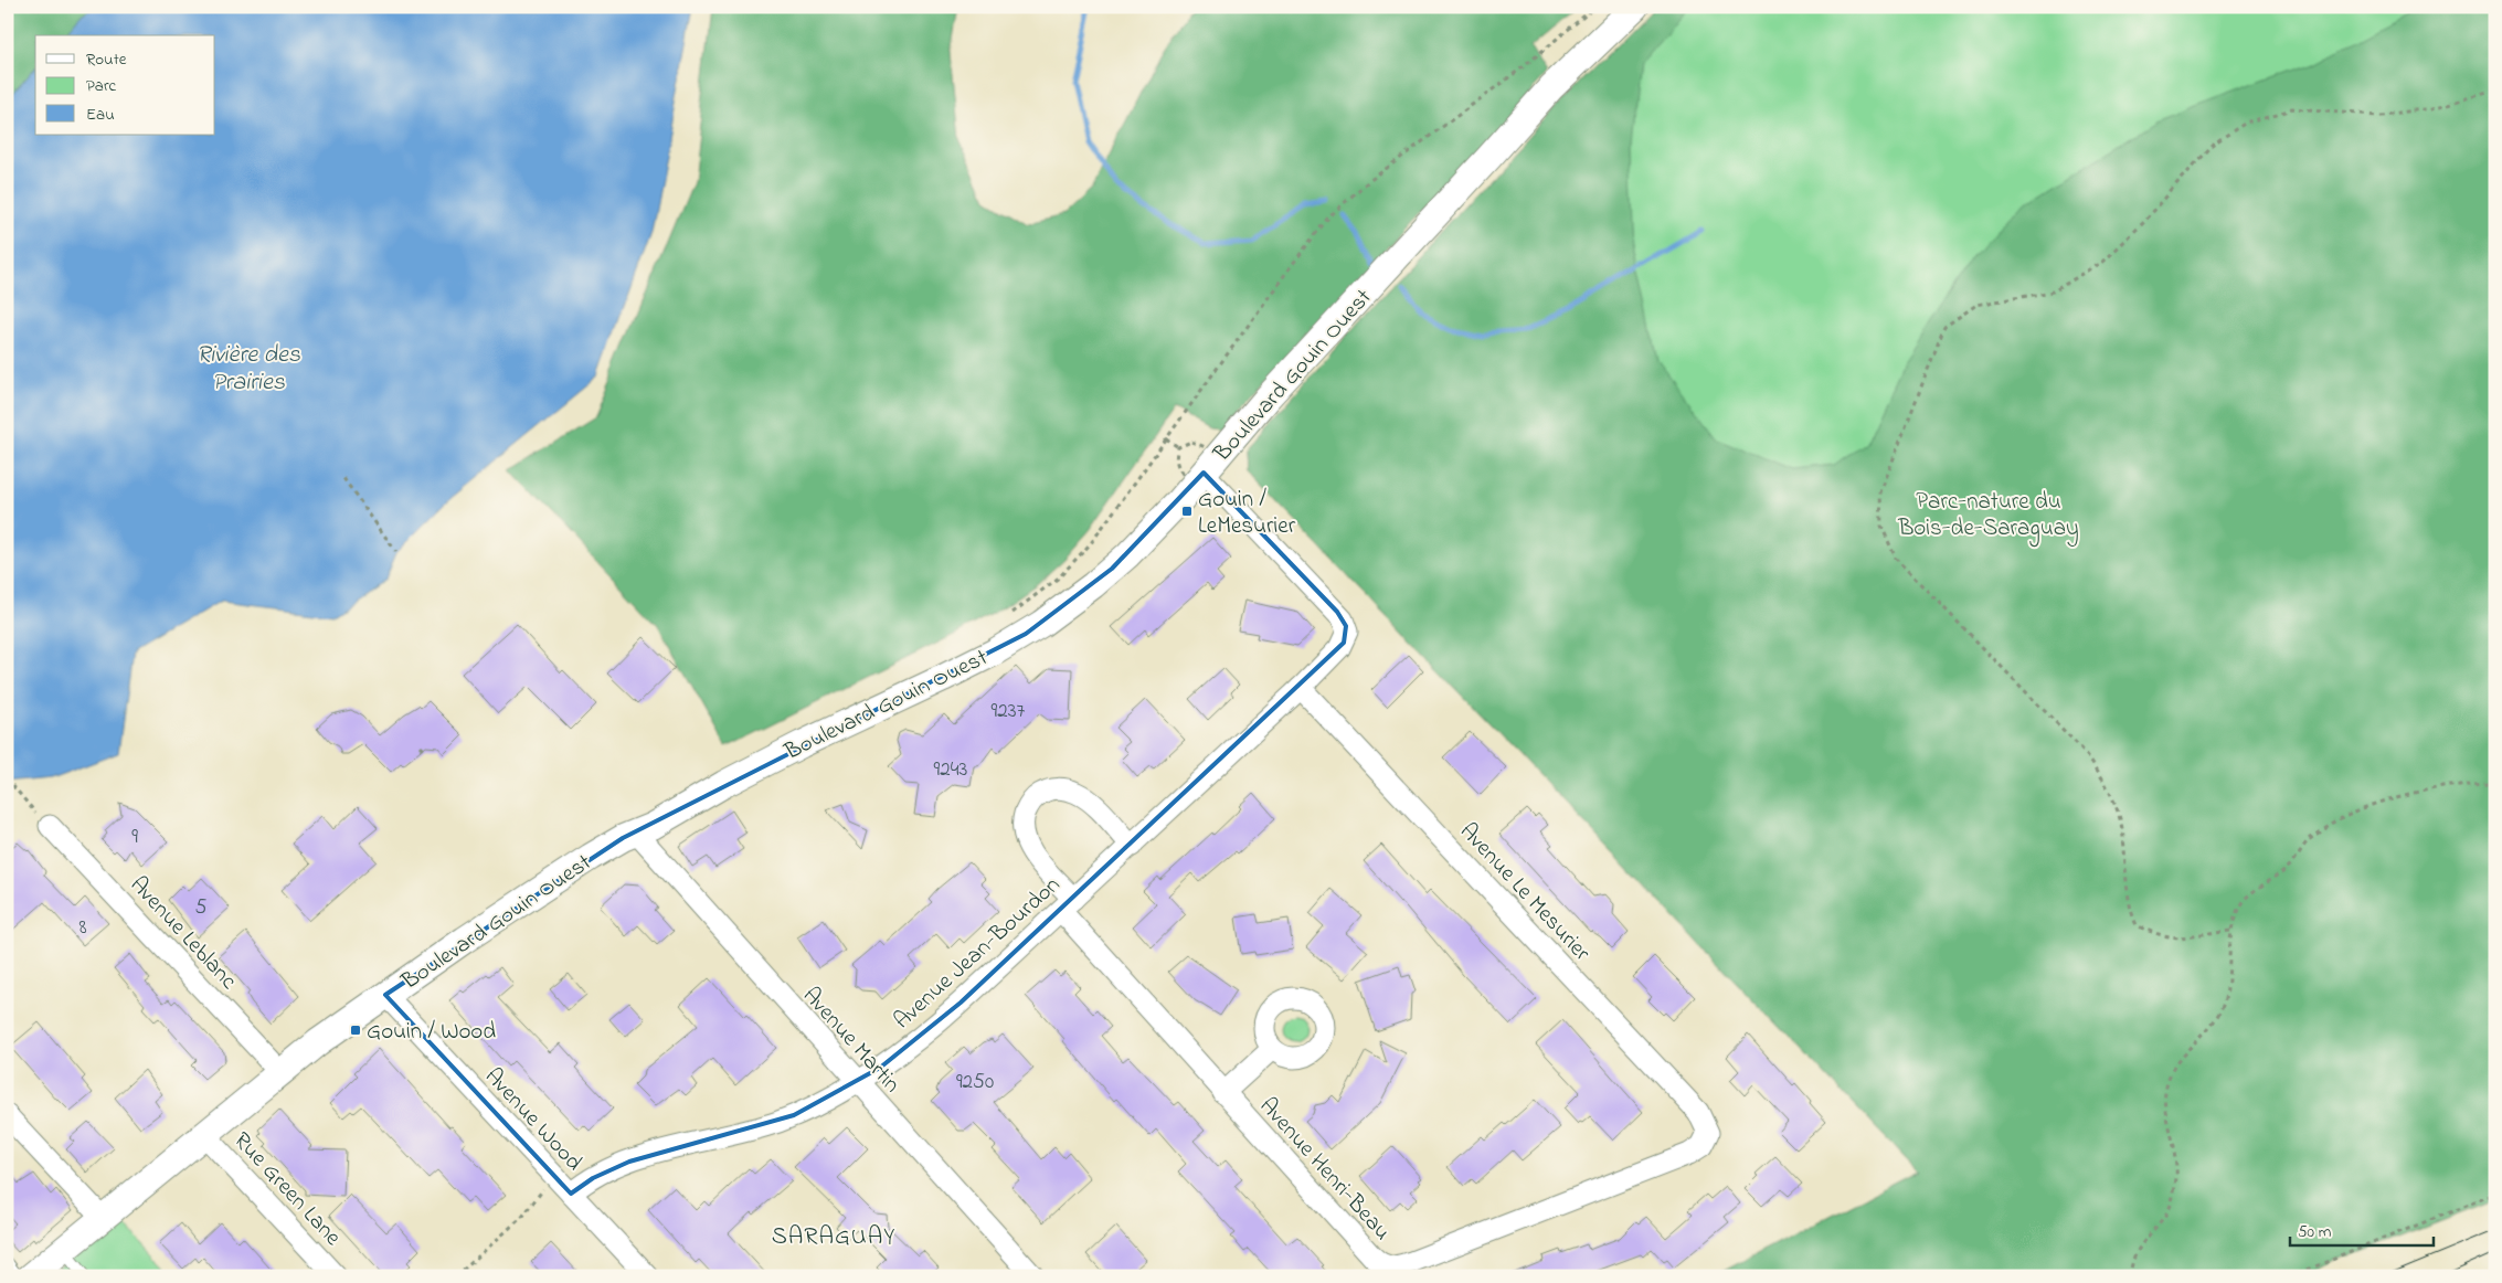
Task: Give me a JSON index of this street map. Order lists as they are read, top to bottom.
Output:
{
  "streets": {
    "street": [
      "Boulevard Gouin Ouest",
      "Avenue Le Mesurier",
      "Avenue Leblanc",
      "Avenue Jean-Bourdon",
      "Avenue Martin",
      "Avenue Wood",
      "Avenue Henri-Beau",
      "Rue Green Lane"
    ]
  },
  "crossings": [
    ["Boulevard Gouin Ouest", "Avenue Leblanc"],
    ["Boulevard Gouin Ouest", "Avenue Jean-Bourdon"],
    ["Boulevard Gouin Ouest", "Avenue Martin"],
    ["Boulevard Gouin Ouest", "Avenue Wood"],
    ["Boulevard Gouin Ouest", "Rue Green Lane"],
    ["Avenue Le Mesurier", "Avenue Jean-Bourdon"],
    ["Avenue Le Mesurier", "Avenue Henri-Beau"],
    ["Avenue Jean-Bourdon", "Avenue Martin"],
    ["Avenue Jean-Bourdon", "Avenue Wood"],
    ["Avenue Jean-Bourdon", "Avenue Henri-Beau"]
  ],
  "districts": ["SARAGUAY"],
  "water": ["Rivière des Prairies"],
  "parks": ["Parc-nature du Bois-de-Saraguay"],
  "places": {
    "transit": ["Gouin / LeMesurier", "Gouin / Wood"]
  },
  "house_numbers": [
    "9237",
    "9243",
    "9",
    "5",
    "8",
    "9250"
  ],
  "legend": ["Route", "Parc", "Eau"],
  "scale_bar": "50 m"
}
